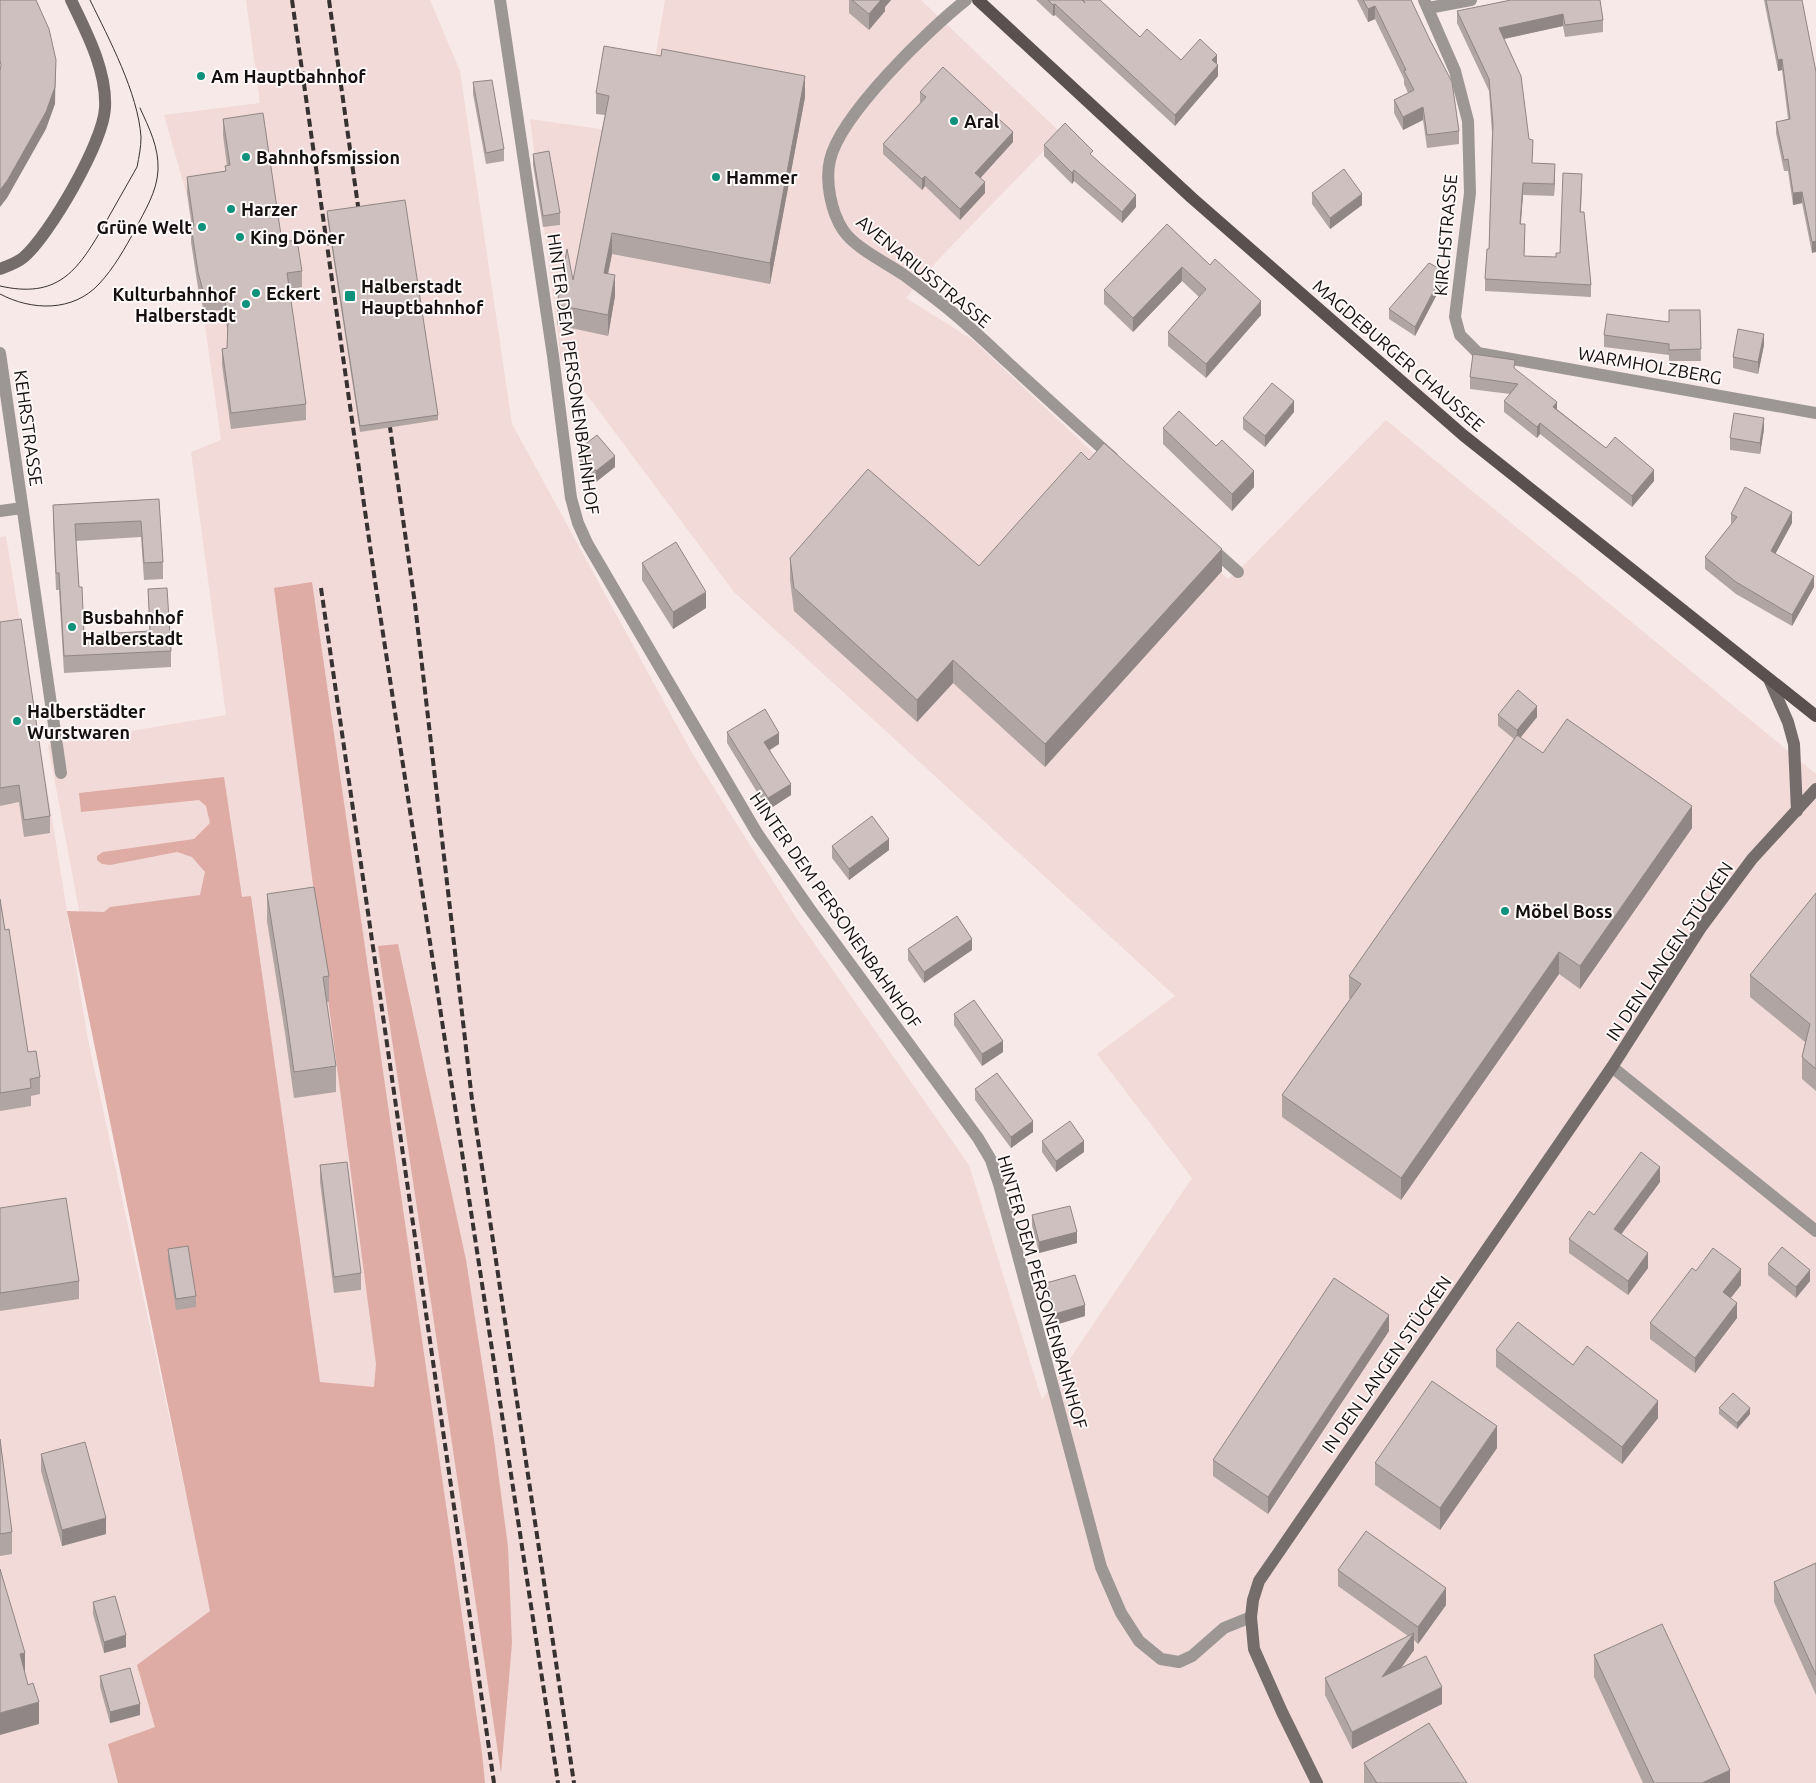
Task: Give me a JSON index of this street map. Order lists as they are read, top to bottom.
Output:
{
  "streets": {
    "main road": ["MAGDEBURGER CHAUSSEE"],
    "street": [
      "KIRCHSTRASSE",
      "AVENARIUSSTRASSE",
      "WARMHOLZBERG",
      "HINTER DEM PERSONENBAHNHOF",
      "KEHRSTRASSE",
      "IN DEN LANGEN STÜCKEN"
    ]
  },
  "crossings": [
    ["KIRCHSTRASSE", "WARMHOLZBERG"],
    ["HINTER DEM PERSONENBAHNHOF", "IN DEN LANGEN STÜCKEN"]
  ],
  "places": {
    "other": [
      "Am Hauptbahnhof",
      "Aral",
      "Bahnhofsmission",
      "Hammer",
      "Harzer",
      "Grüne Welt",
      "King Döner",
      "Eckert",
      "Kulturbahnhof Halberstadt",
      "Busbahnhof Halberstadt",
      "Halberstädter Wurstwaren",
      "Möbel Boss"
    ],
    "transit": ["Halberstadt Hauptbahnhof"]
  }
}
